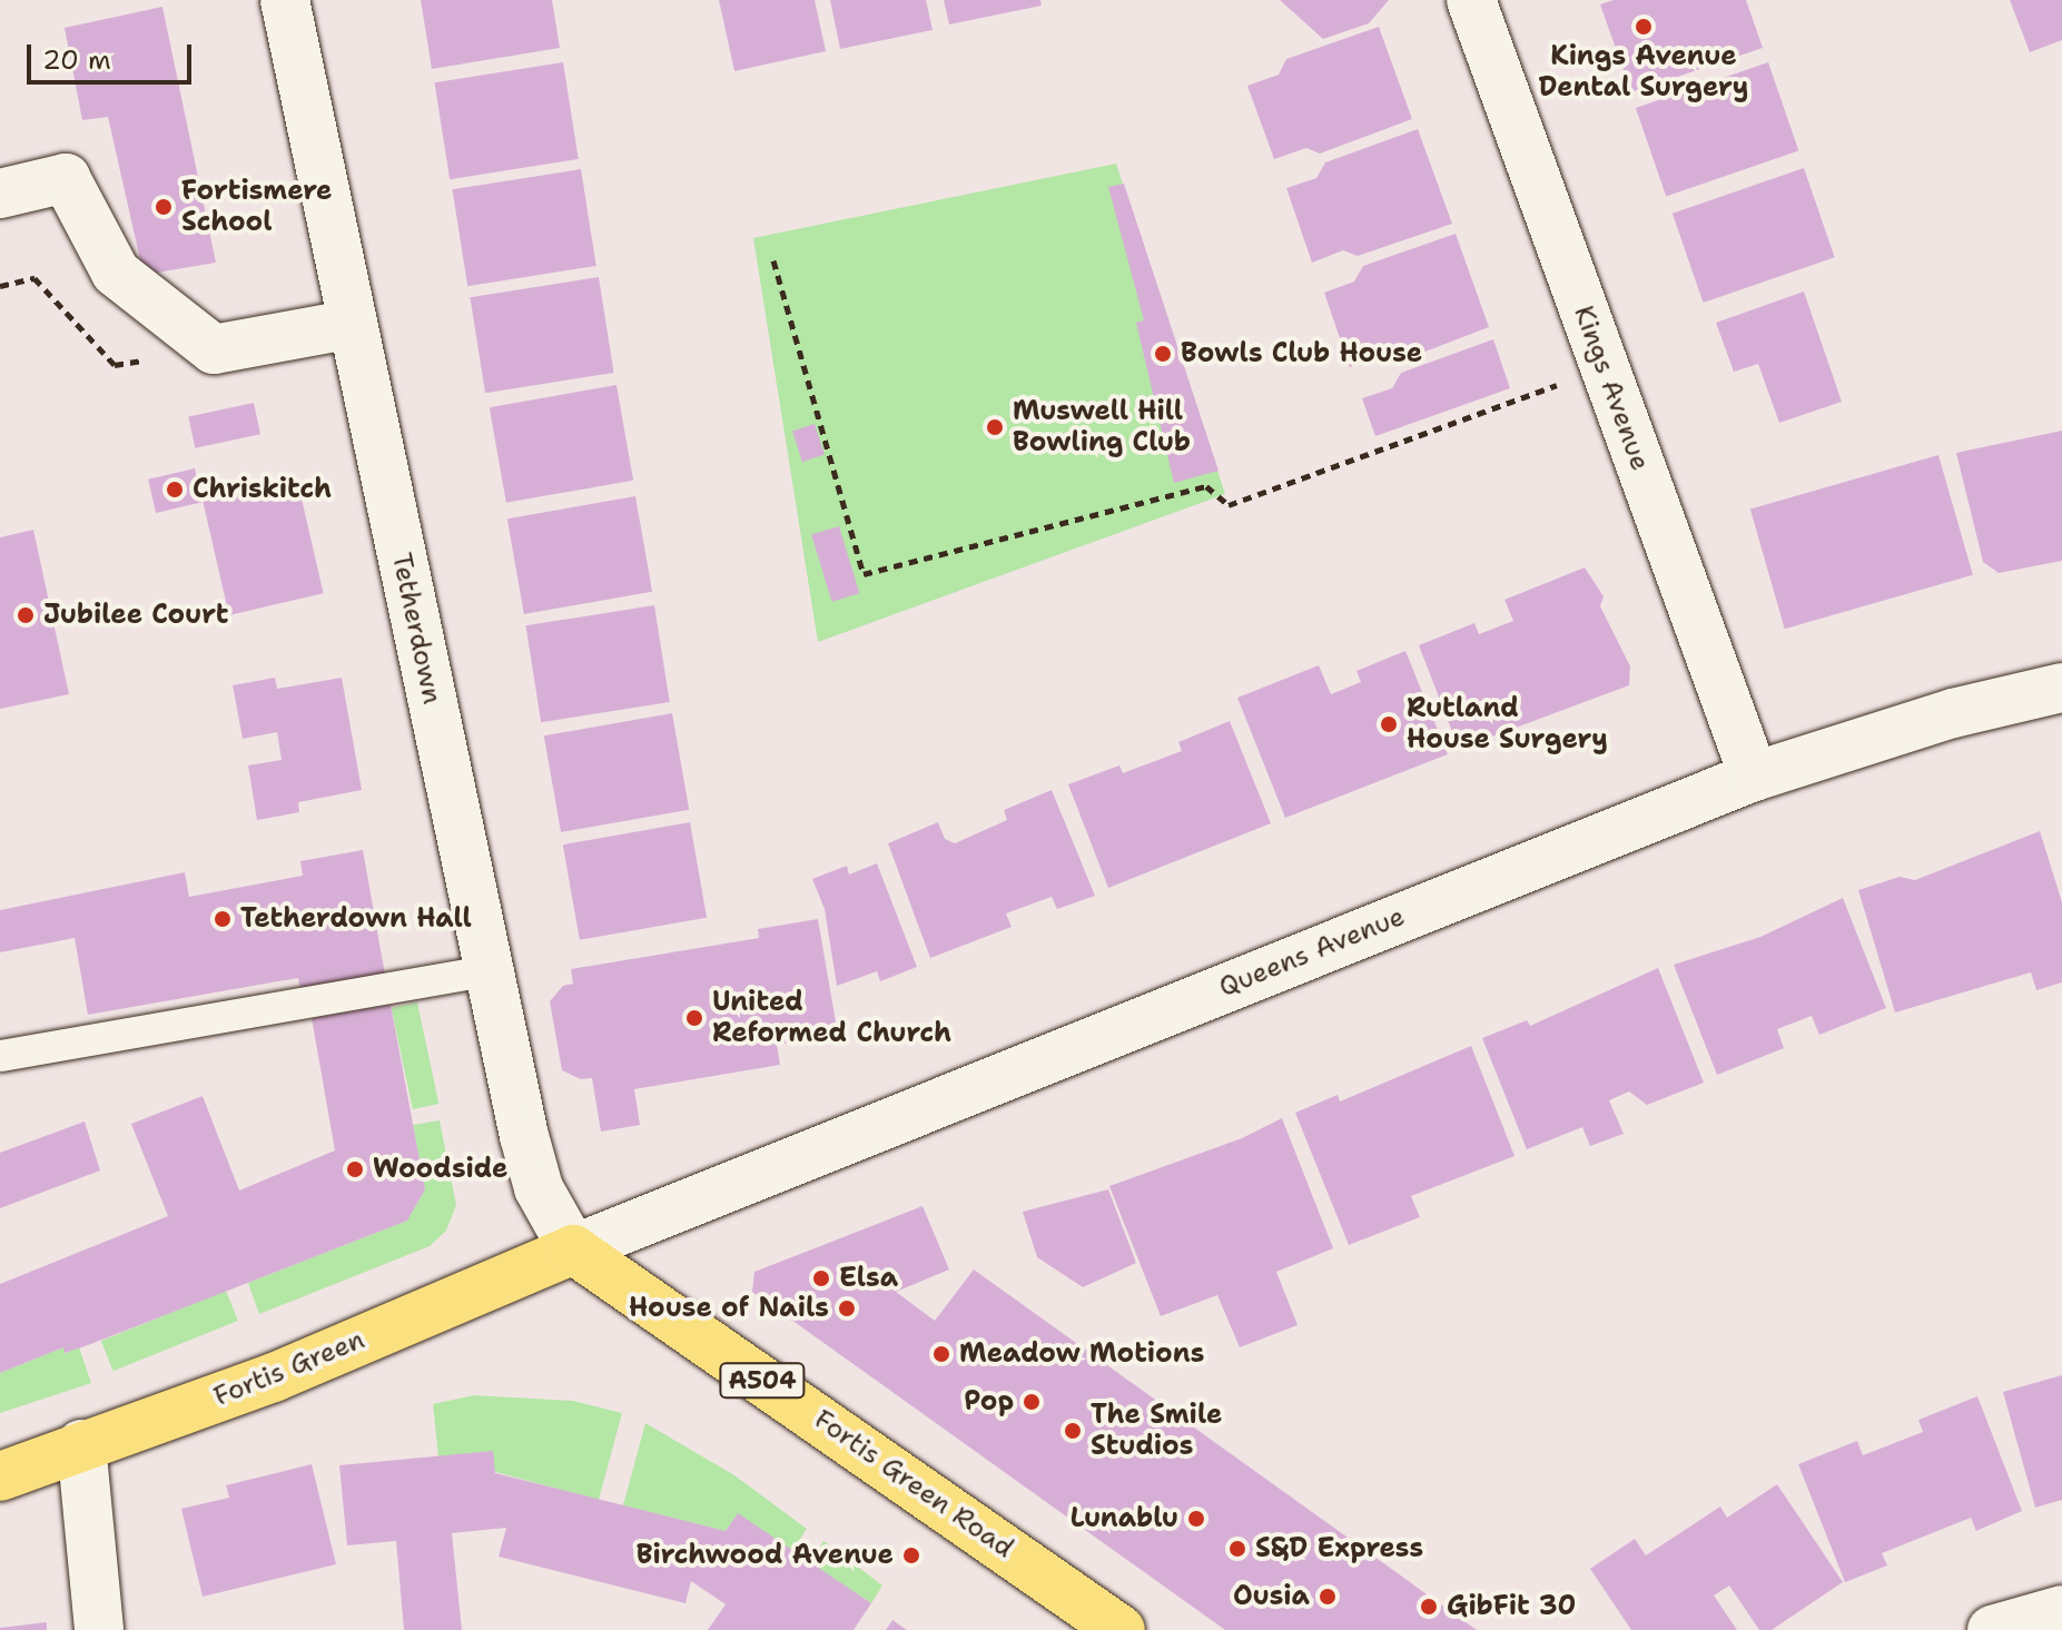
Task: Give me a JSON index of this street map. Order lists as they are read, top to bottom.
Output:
{
  "streets": {
    "main road": ["Fortis Green", "A504", "Fortis Green Road"],
    "street": ["Kings Avenue", "Tetherdown", "Queens Avenue"]
  },
  "crossings": [
    ["Kings Avenue", "Queens Avenue"],
    ["Tetherdown", "Queens Avenue"],
    ["Tetherdown", "Fortis Green"],
    ["Tetherdown", "Fortis Green Road"],
    ["Queens Avenue", "Fortis Green"],
    ["Queens Avenue", "Fortis Green Road"],
    ["Fortis Green", "Fortis Green Road"]
  ],
  "places": [
    "Kings Avenue Dental Surgery",
    "Fortismere School",
    "Bowls Club House",
    "Muswell Hill Bowling Club",
    "Chriskitch",
    "Jubilee Court",
    "Rutland House Surgery",
    "Tetherdown Hall",
    "United Reformed Church",
    "Woodside",
    "Elsa",
    "House of Nails",
    "Meadow Motions",
    "Pop",
    "The Smile Studios",
    "Lunablu",
    "S&D Express",
    "Birchwood Avenue",
    "Ousia",
    "GibFit 30"
  ],
  "scale_bar": "20 m"
}
